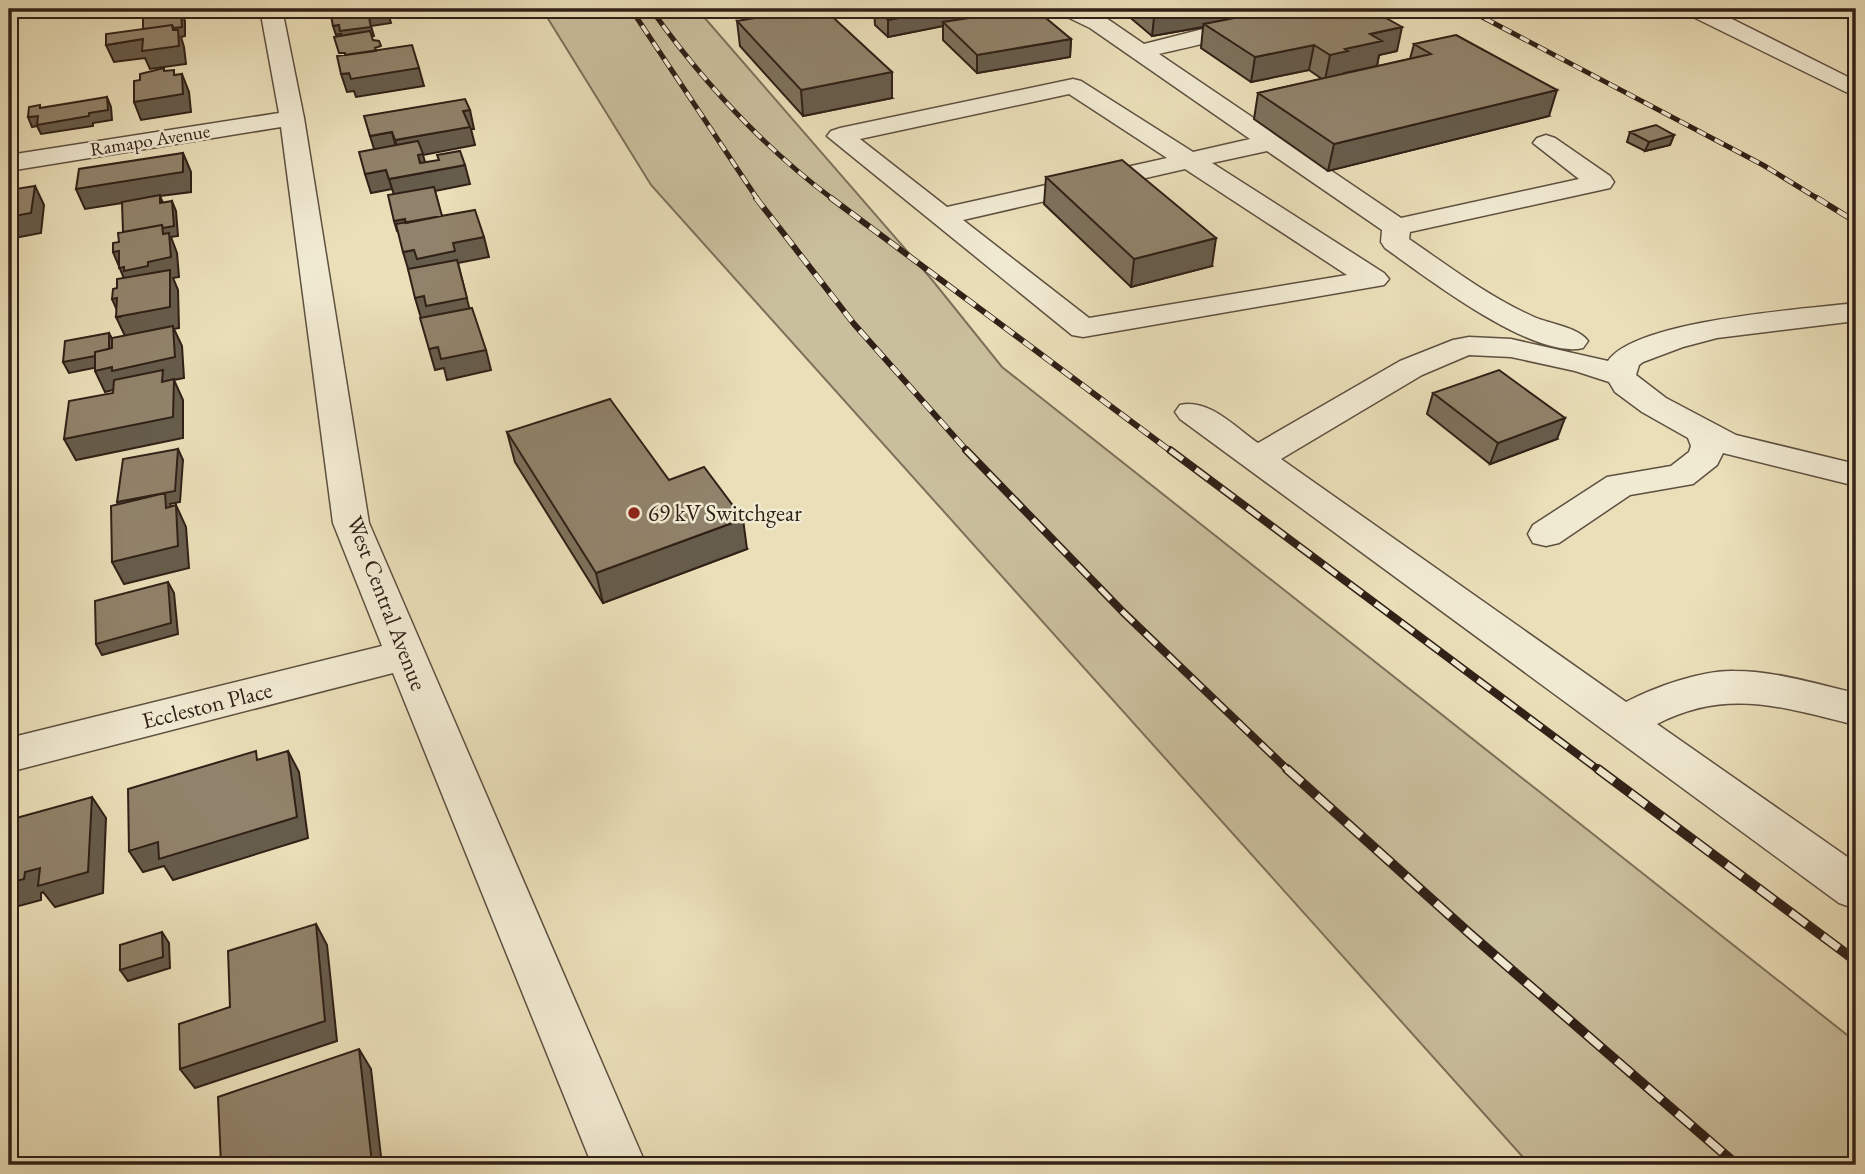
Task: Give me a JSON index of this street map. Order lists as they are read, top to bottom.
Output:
{
  "streets": {
    "street": ["Ramapo Avenue", "West Central Avenue", "Eccleston Place"]
  },
  "crossings": [
    ["Ramapo Avenue", "West Central Avenue"],
    ["West Central Avenue", "Eccleston Place"]
  ],
  "places": ["69 kV Switchgear"]
}
